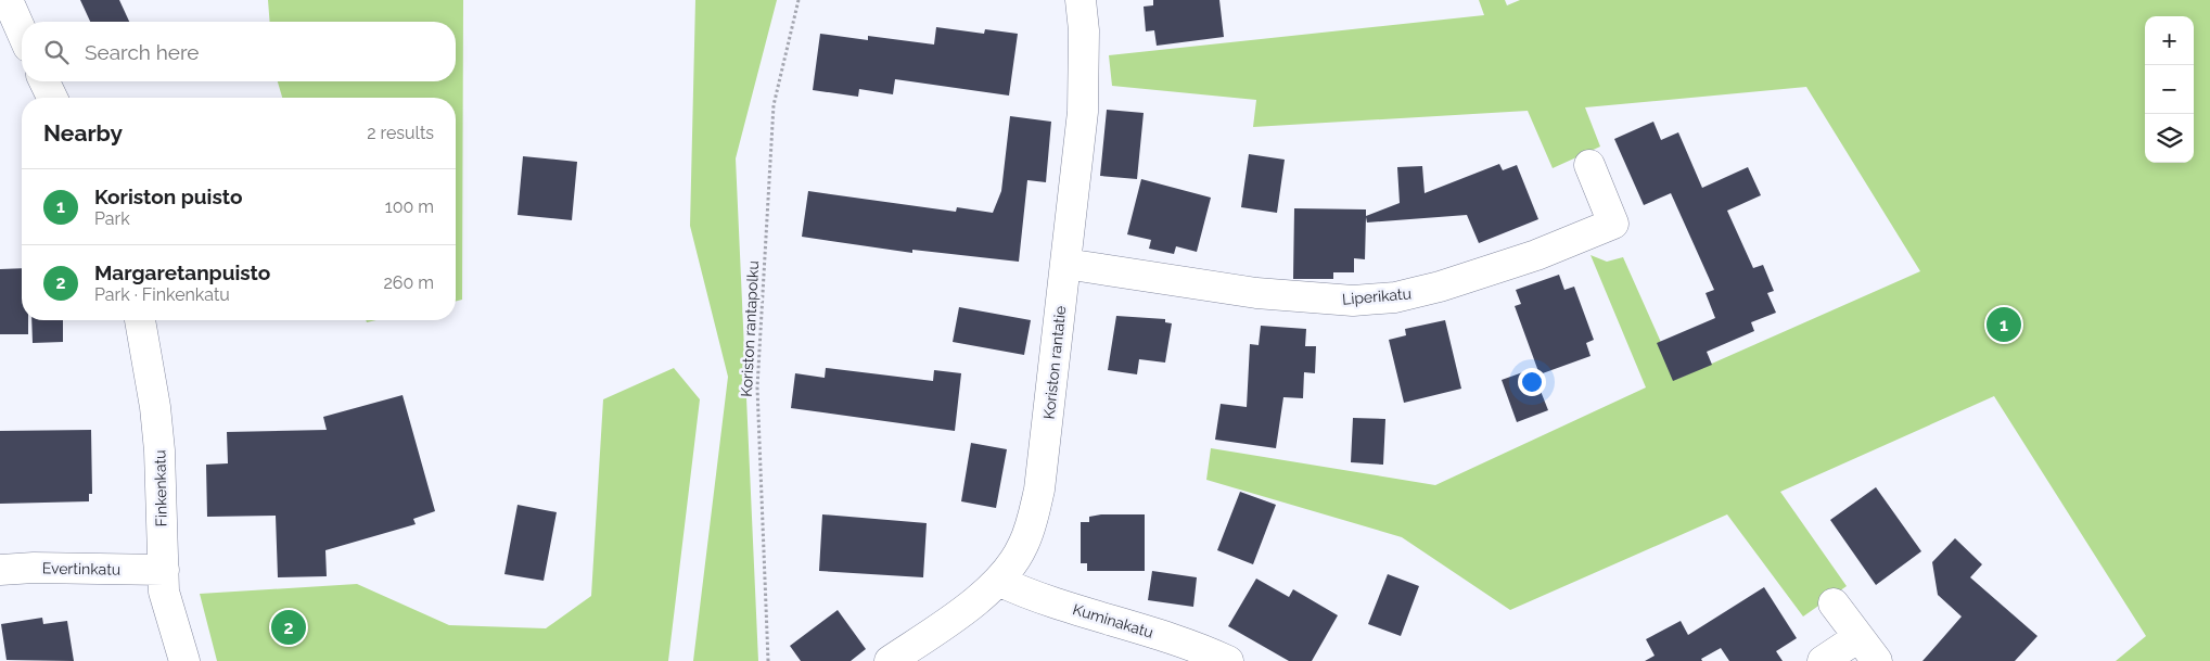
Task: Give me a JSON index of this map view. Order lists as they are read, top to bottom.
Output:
{
  "streets": {
    "street": [
      "Liperikatu",
      "Koriston rantatie",
      "Finkenkatu",
      "Evertinkatu",
      "Kuminakatu"
    ],
    "path": ["Koriston rantapolku"]
  },
  "crossings": [
    ["Liperikatu", "Koriston rantatie"],
    ["Koriston rantatie", "Kuminakatu"],
    ["Finkenkatu", "Evertinkatu"]
  ],
  "page": {
    "map_buttons": ["+", "−"],
    "search": "Search here",
    "heading": ["Nearby", "2 results"],
    "list": [
      {
        "mark": "1",
        "name": "Koriston puisto",
        "note": "Park",
        "value": "100 m"
      },
      {
        "mark": "2",
        "name": "Margaretanpuisto",
        "note": "Park · Finkenkatu",
        "value": "260 m"
      }
    ],
    "pins": ["1", "2"]
  }
}
